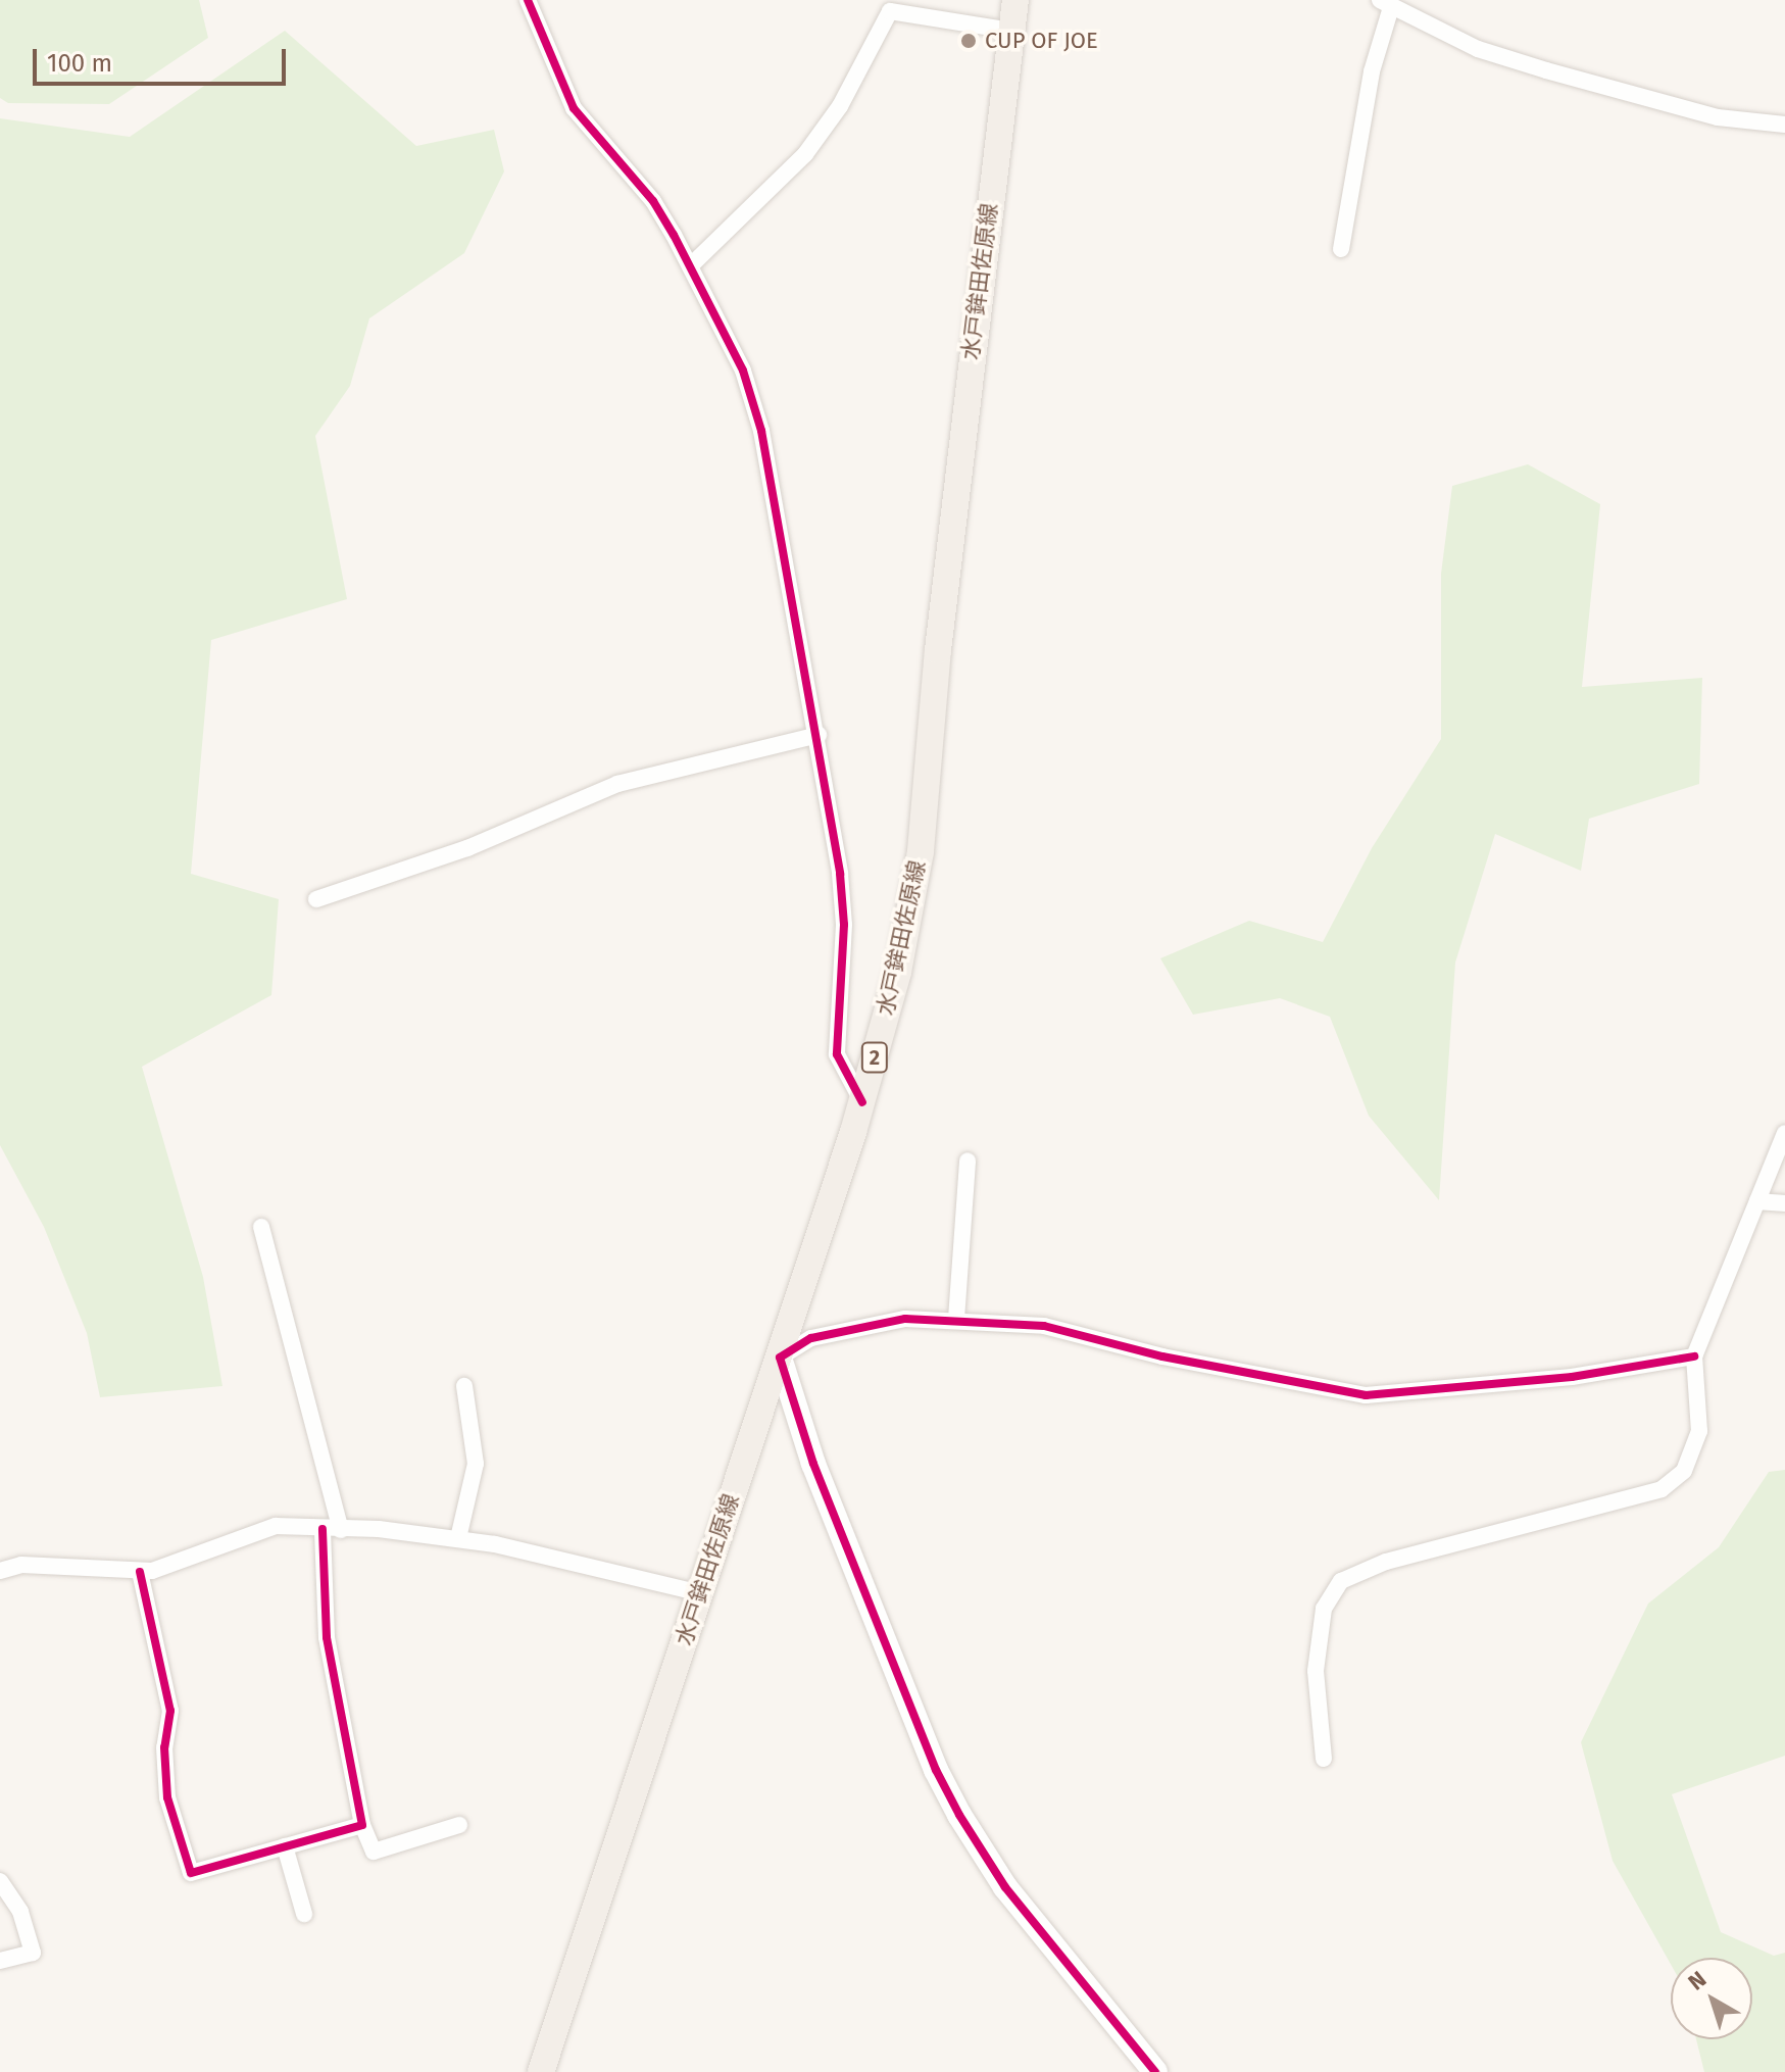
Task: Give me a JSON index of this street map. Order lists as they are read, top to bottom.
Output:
{
  "streets": {
    "main road": ["水戸鉾田佐原線", "2"]
  },
  "places": ["CUP OF JOE"],
  "scale_bar": "100 m",
  "north": "top left"
}
